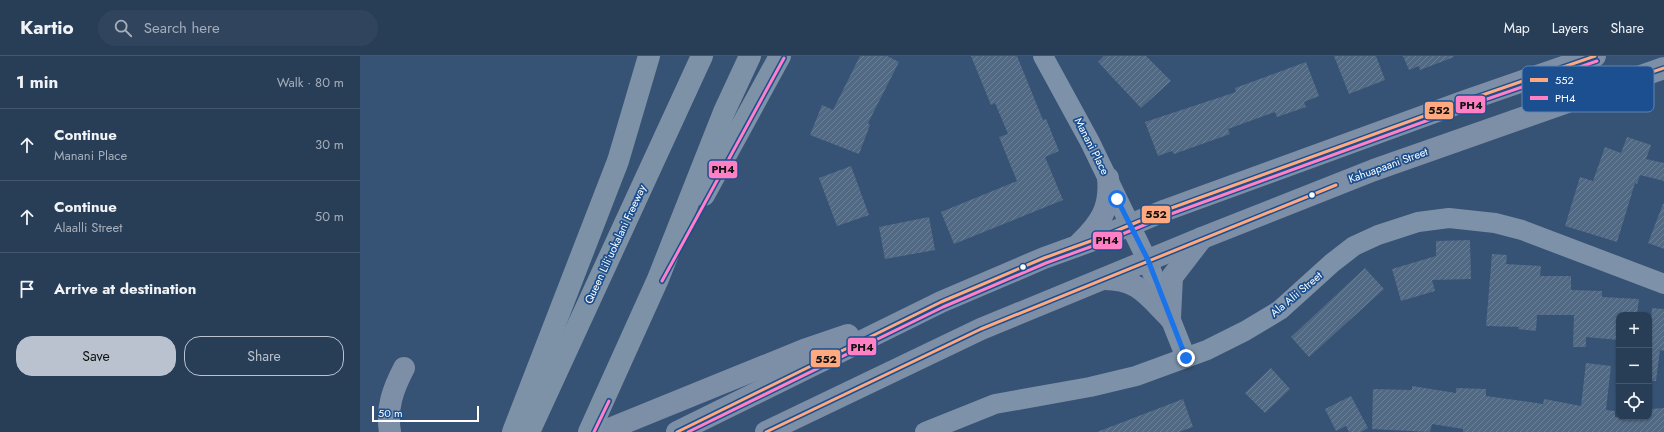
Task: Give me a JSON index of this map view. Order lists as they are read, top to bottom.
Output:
{
  "streets": {
    "highway": ["Queen Liliʻuokalani Freeway"],
    "main road": ["Kahuapaani Street"],
    "street": ["Manani Place", "Ala Alii Street"]
  },
  "crossings": [
    ["Manani Place", "Kahuapaani Street"],
    ["Manani Place", "Ala Alii Street"]
  ],
  "lines": ["transit line 552", "transit line PH4"],
  "legend": ["552", "PH4"],
  "scale_bar": "50 m",
  "page": {
    "header": "Kartio",
    "search": "Search here",
    "nav": ["Map", "Layers", "Share"],
    "heading": ["1 min", "Walk · 80 m"],
    "list": [
      ["Continue", "Manani Place", "30 m"],
      ["Continue", "Alaalli Street", "50 m"],
      "Arrive at destination"
    ],
    "map_buttons": ["+", "−"],
    "buttons": ["Save", "Share"],
    "scale": "50 m"
  }
}
